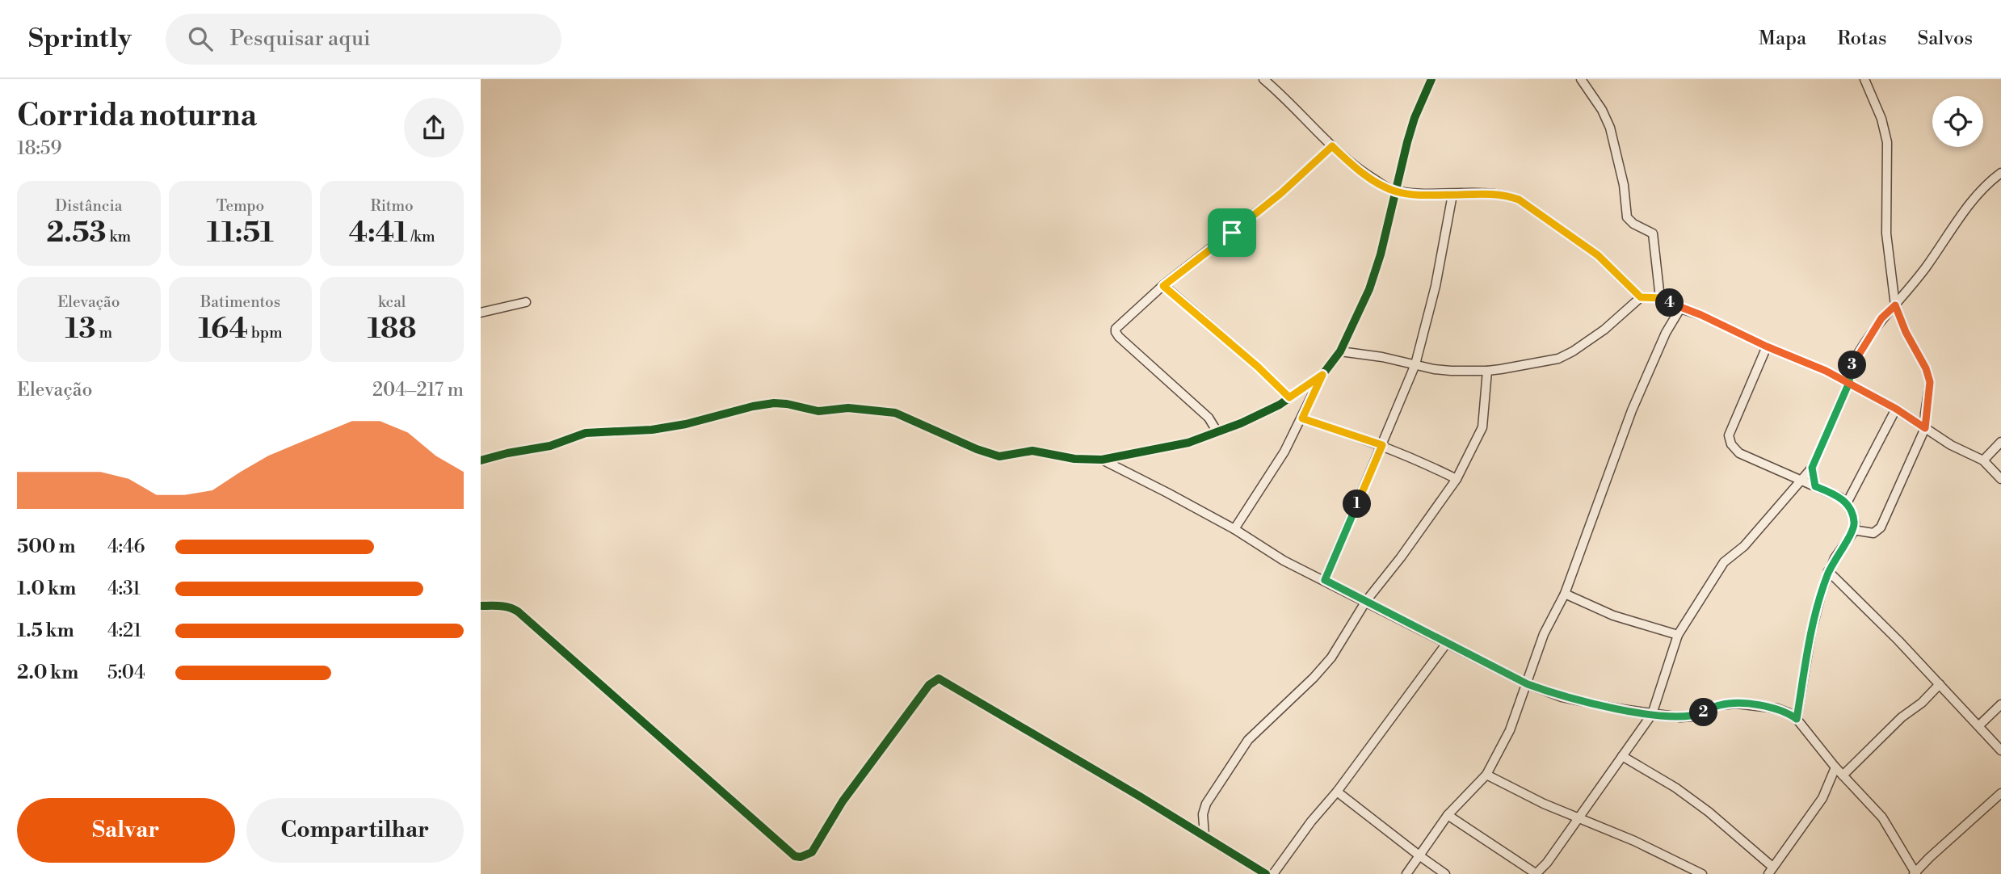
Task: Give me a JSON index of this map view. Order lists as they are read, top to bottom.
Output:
{
  "page": {
    "header": "Sprintly",
    "search": "Pesquisar aqui",
    "nav": ["Mapa", "Rotas", "Salvos"],
    "heading": ["Corrida noturna", "18:59"],
    "stats": [
      ["Distância", "2.53 km"],
      ["Tempo", "11:51"],
      ["Ritmo", "4:41 /km"],
      ["Elevação", "13 m"],
      ["Batimentos", "164 bpm"],
      ["kcal", "188"]
    ],
    "pins": [
      "4",
      "3",
      "1",
      "2"
    ],
    "chart": ["Elevação", "204–217 m"],
    "list": [
      {
        "name": "500 m",
        "note": "4:46"
      },
      {
        "name": "1.0 km",
        "note": "4:31"
      },
      {
        "name": "1.5 km",
        "note": "4:21"
      },
      {
        "name": "2.0 km",
        "note": "5:04"
      }
    ],
    "buttons": ["Salvar", "Compartilhar"]
  }
}
